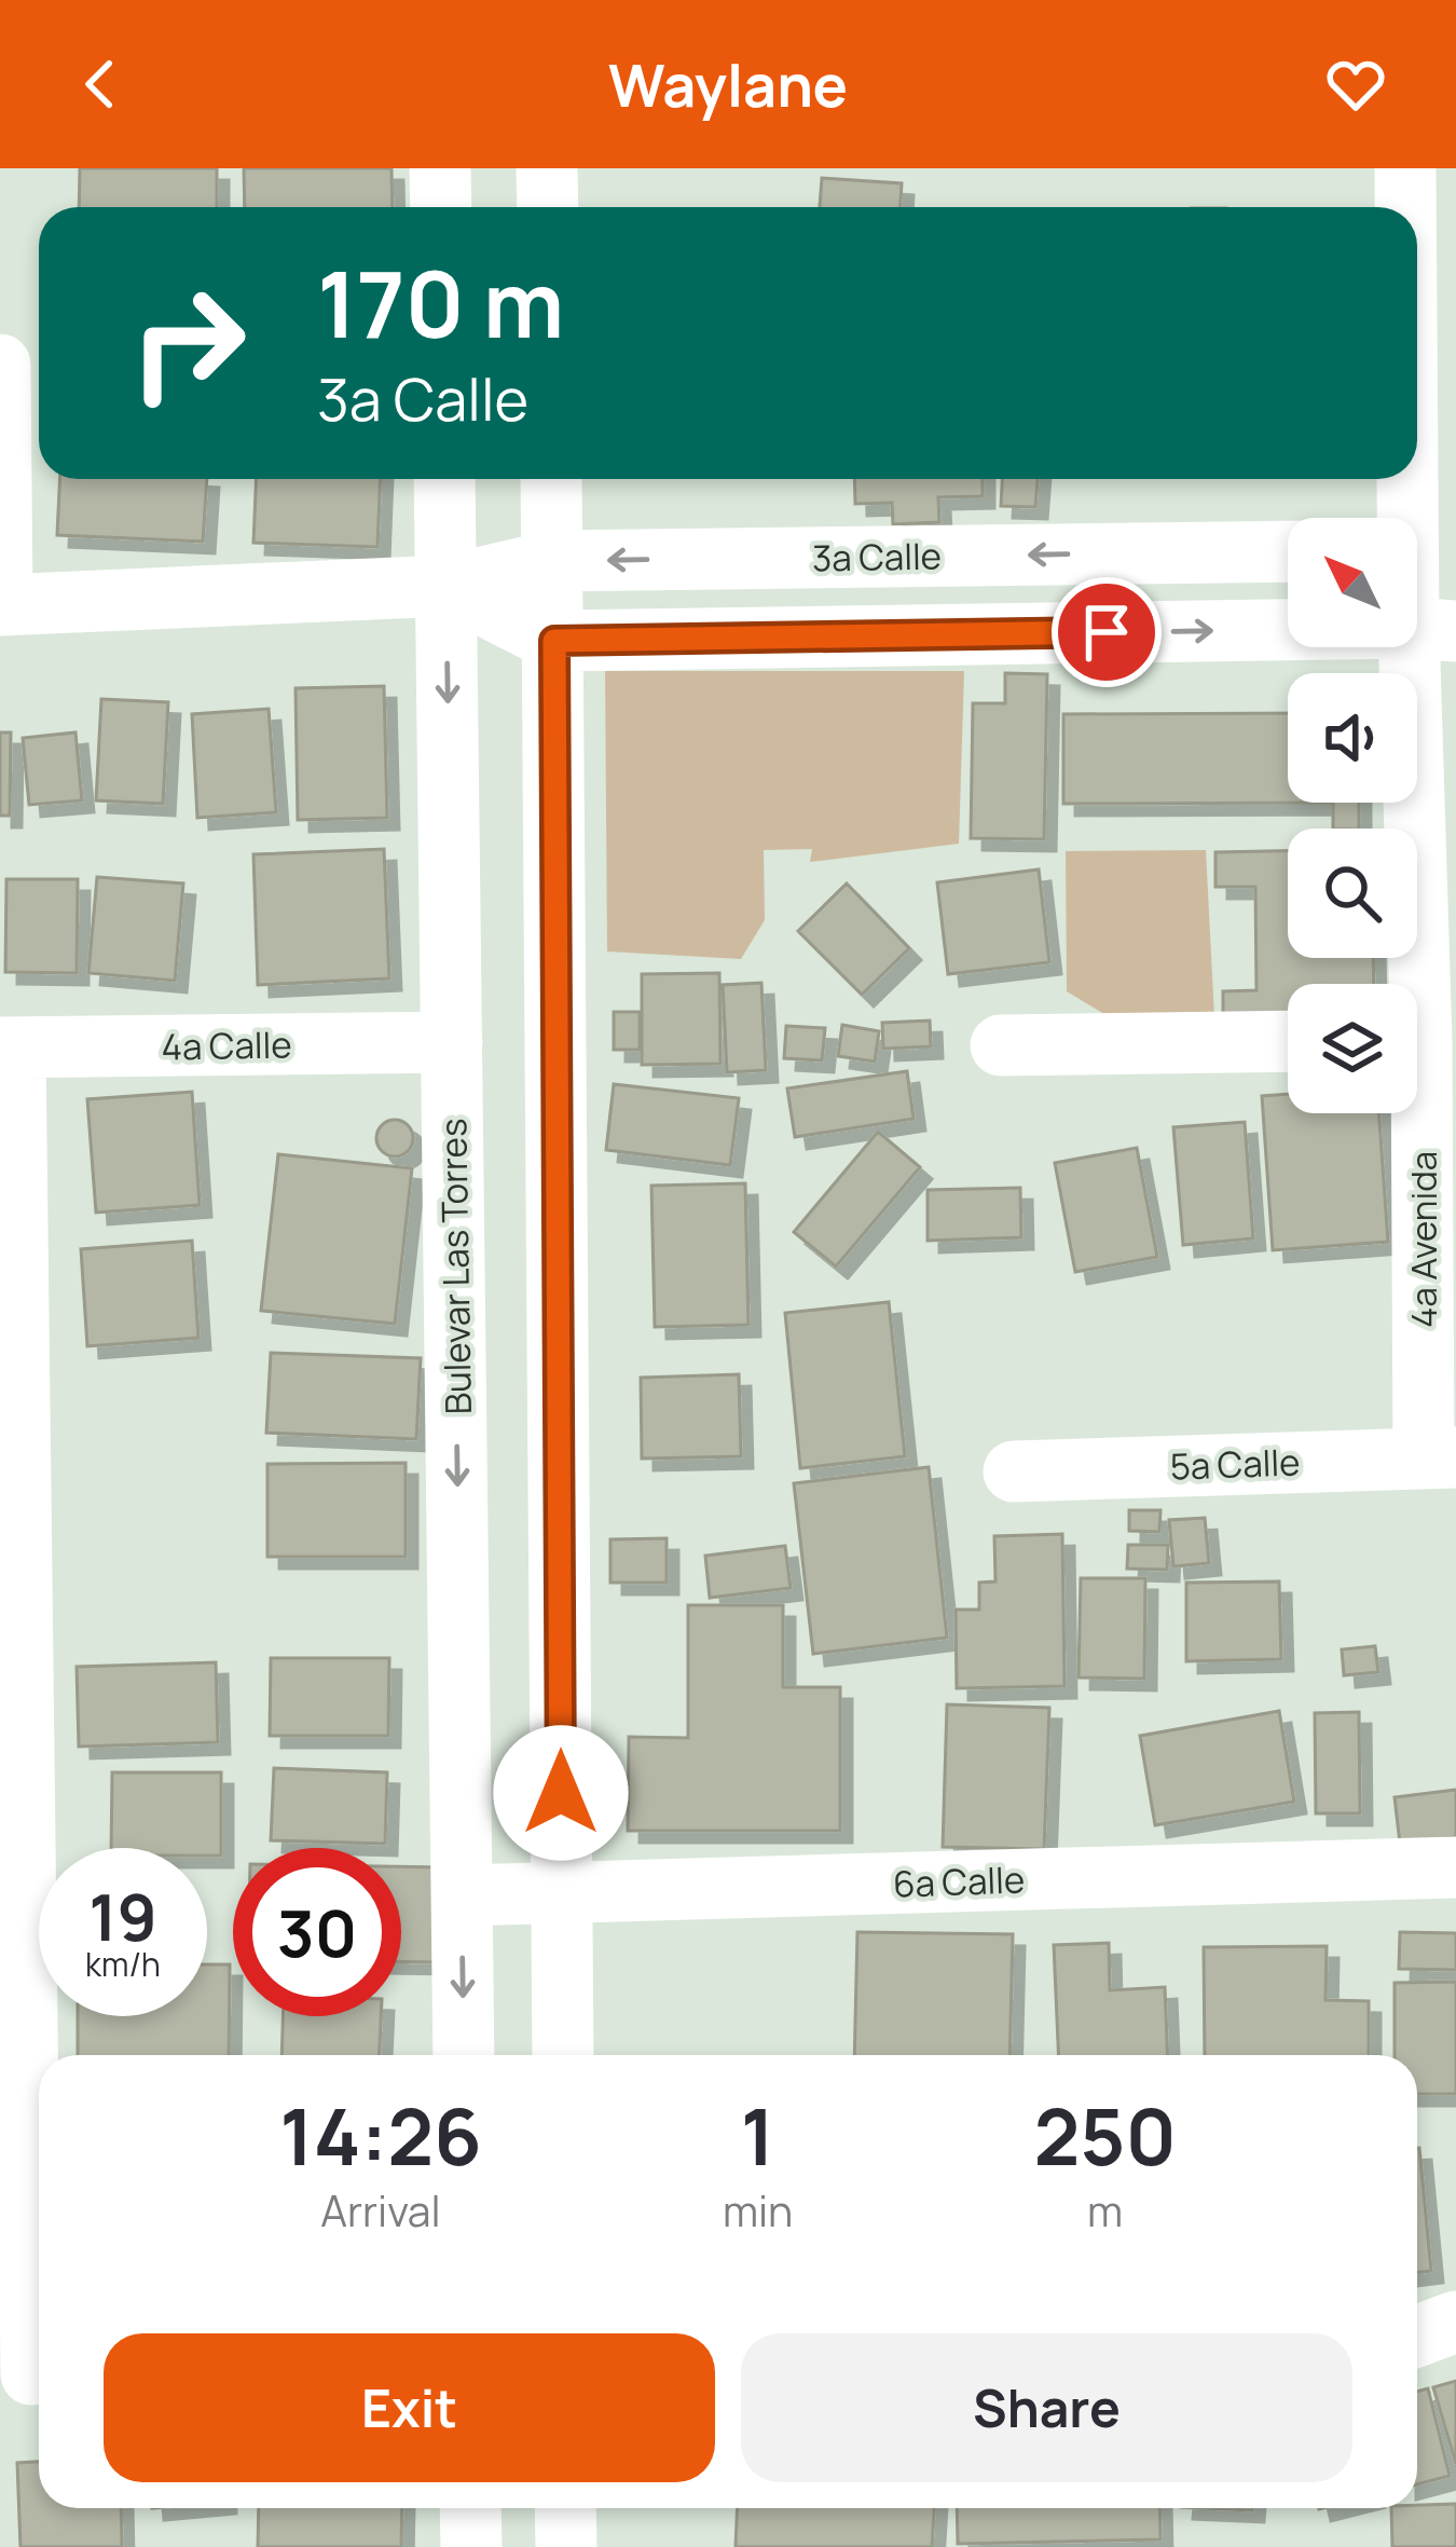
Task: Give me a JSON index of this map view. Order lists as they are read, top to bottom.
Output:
{
  "streets": {
    "street": [
      "3a Calle",
      "4a Calle",
      "4a Avenida",
      "Bulevar Las Torres",
      "5a Calle",
      "6a Calle"
    ]
  },
  "crossings": [
    ["3a Calle", "4a Avenida"],
    ["3a Calle", "Bulevar Las Torres"],
    ["4a Calle", "Bulevar Las Torres"],
    ["4a Avenida", "5a Calle"],
    ["Bulevar Las Torres", "6a Calle"]
  ],
  "north": "top left",
  "page": {
    "header": "Waylane",
    "turn": ["170 m", "3a Calle"],
    "speed": "19 km/h",
    "limit": "30",
    "eta": [
      "14:26",
      "Arrival",
      "1",
      "min",
      "250",
      "m"
    ],
    "buttons": ["Exit", "Share"]
  }
}
